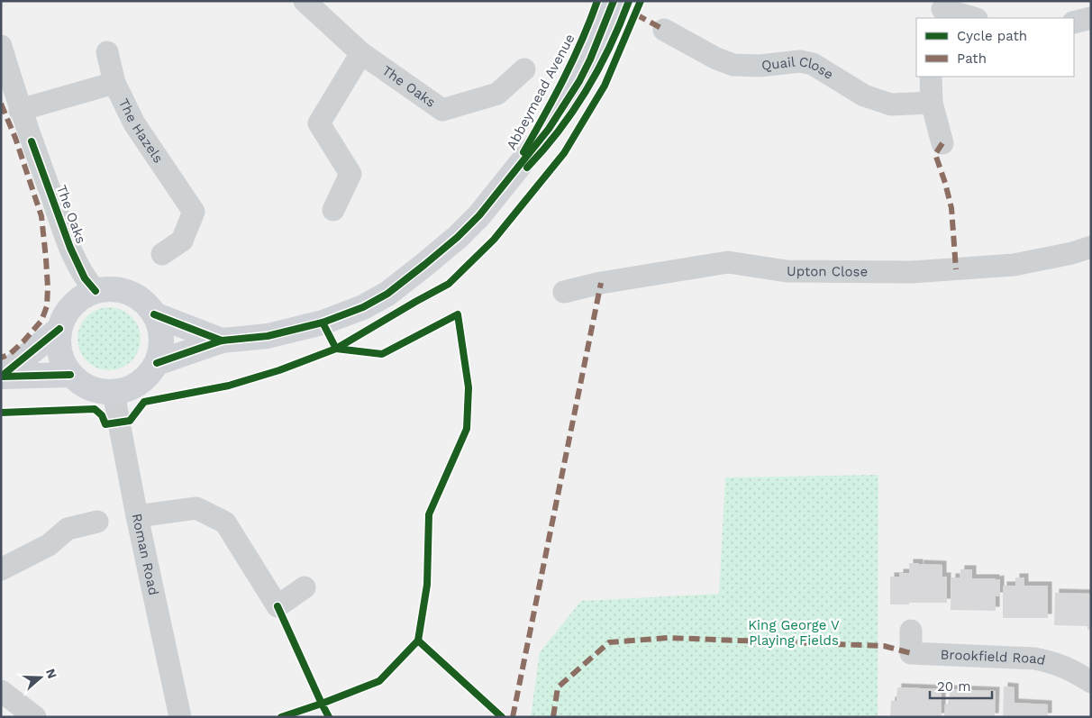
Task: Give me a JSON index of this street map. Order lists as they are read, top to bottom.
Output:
{
  "streets": {
    "street": [
      "Quail Close",
      "The Oaks",
      "Abbeymead Avenue",
      "The Hazels",
      "Upton Close",
      "Roman Road",
      "Brookfield Road"
    ]
  },
  "crossings": [
    ["The Oaks", "Abbeymead Avenue"],
    ["The Oaks", "The Hazels"],
    ["The Oaks", "Roman Road"],
    ["Abbeymead Avenue", "Roman Road"]
  ],
  "parks": ["King George V Playing Fields"],
  "legend": ["Cycle path", "Path"],
  "scale_bar": "20 m",
  "north": "right"
}
